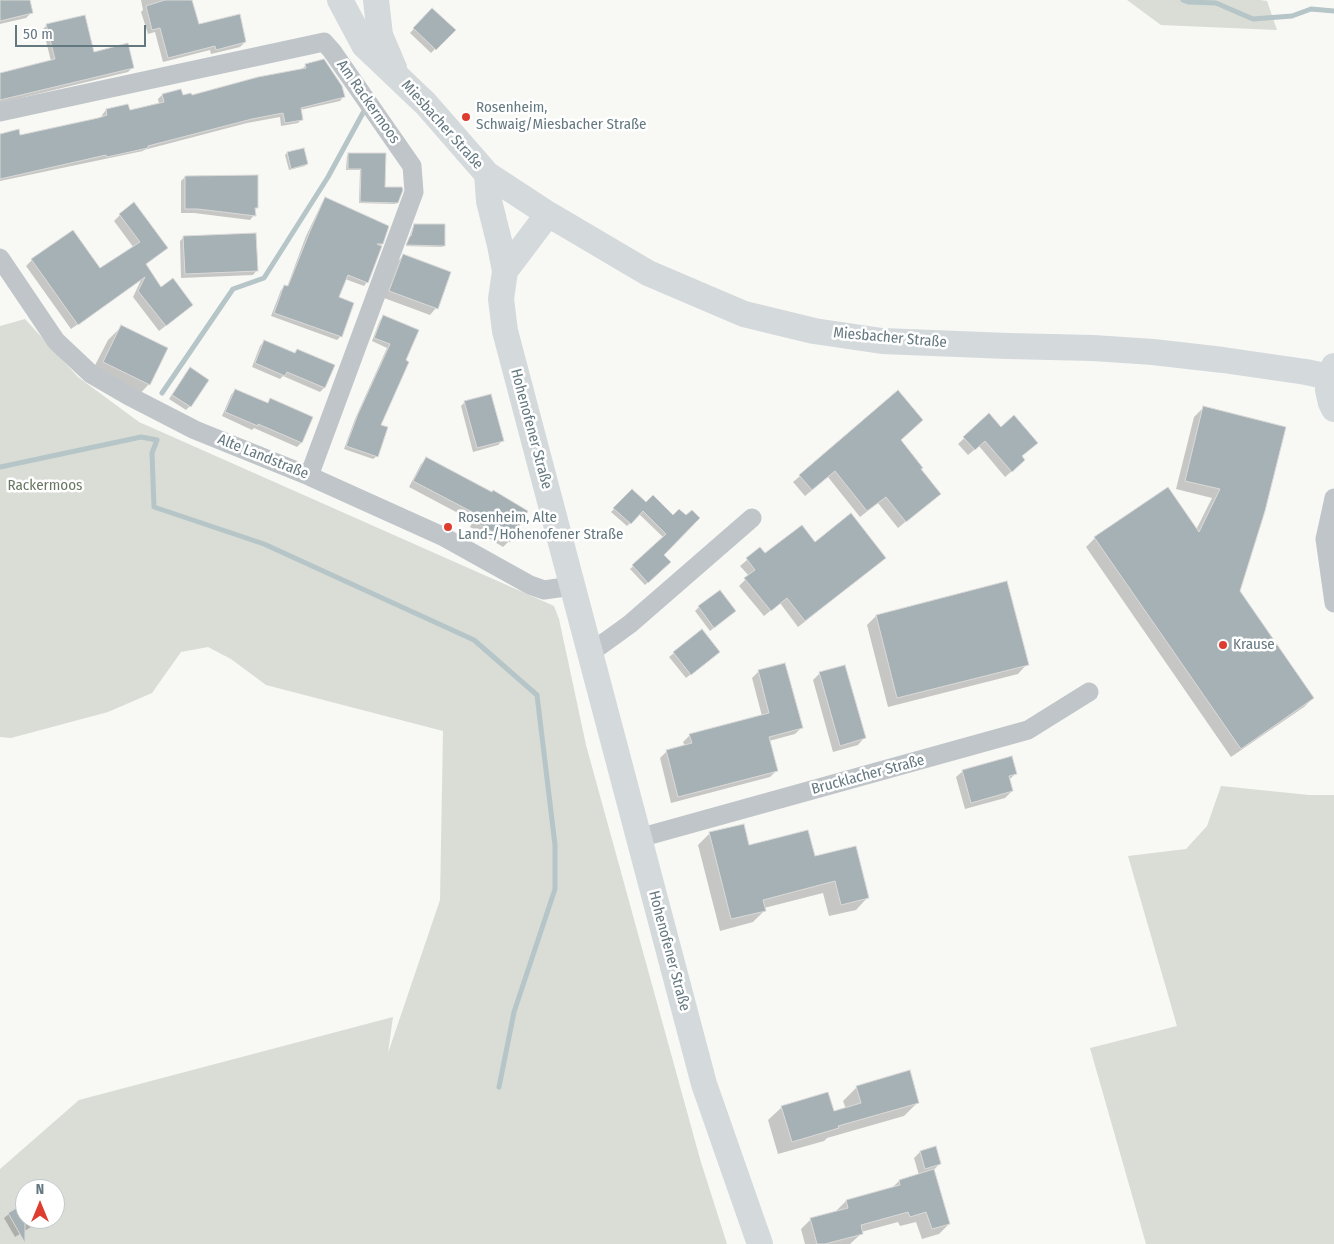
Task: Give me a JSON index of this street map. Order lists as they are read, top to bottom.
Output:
{
  "streets": {
    "main road": ["Miesbacher Straße", "Hohenofener Straße"],
    "street": ["Am Rackermoos", "Alte Landstraße", "Brucklacher Straße"]
  },
  "crossings": [
    ["Am Rackermoos", "Alte Landstraße"],
    ["Miesbacher Straße", "Hohenofener Straße"],
    ["Hohenofener Straße", "Alte Landstraße"],
    ["Hohenofener Straße", "Brucklacher Straße"]
  ],
  "parks": ["Rackermoos"],
  "places": ["Rosenheim, Schwaig/Miesbacher Straße", "Rosenheim, Alte Land-/Hohenofener Straße", "Krause"],
  "scale_bar": "50 m",
  "north": "top"
}
